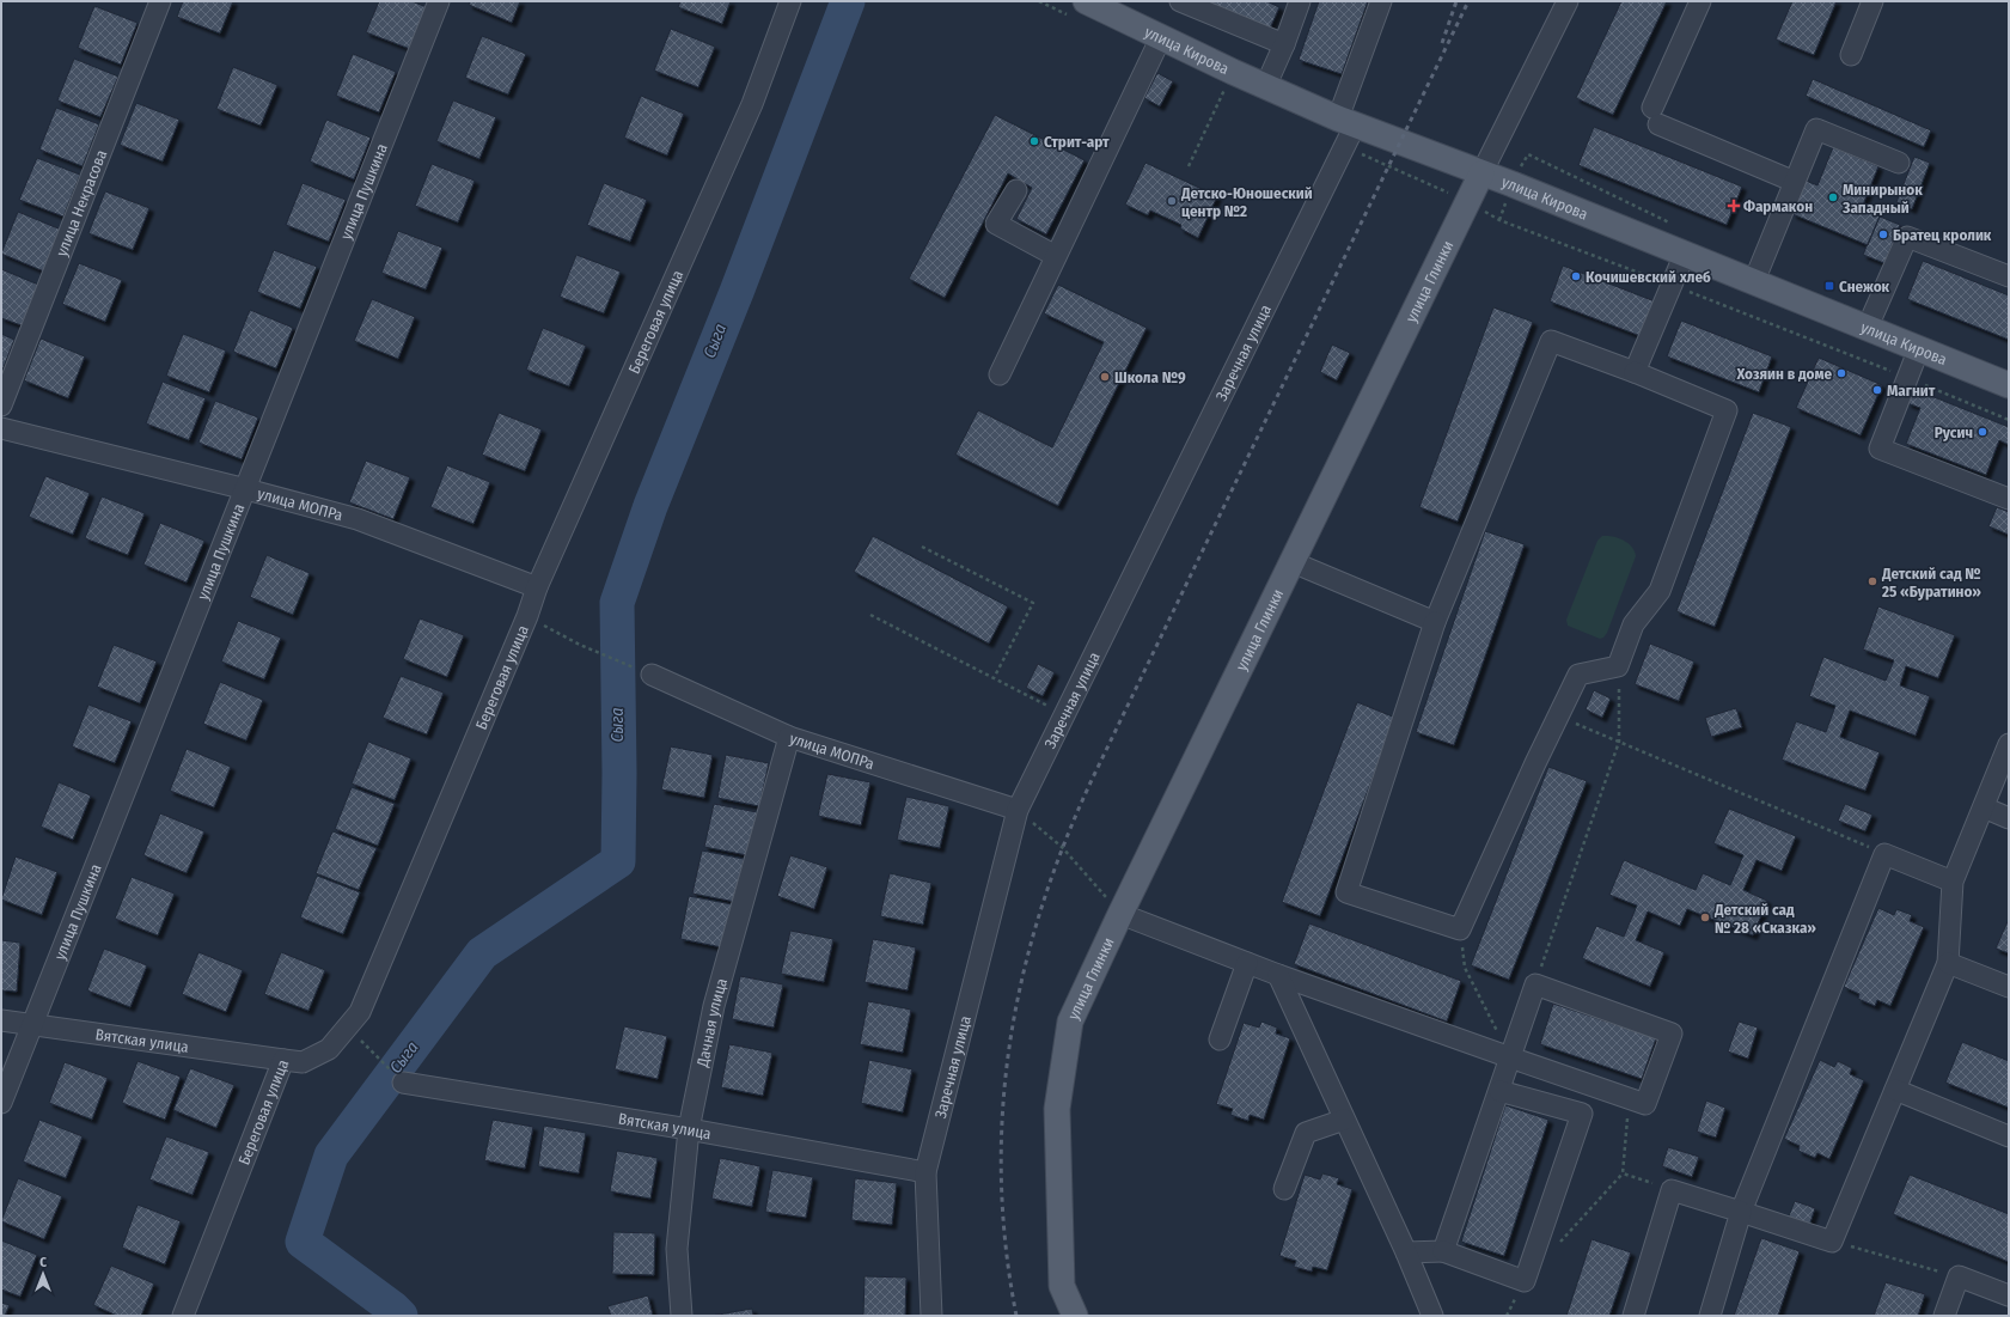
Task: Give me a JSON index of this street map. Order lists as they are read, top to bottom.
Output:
{
  "streets": {
    "main road": ["улица Кирова", "улица Глинки"],
    "street": [
      "улица Пушкина",
      "улица Некрасова",
      "Береговая улица",
      "Заречная улица",
      "улица МОПРа",
      "Дачная улица",
      "Вятская улица"
    ]
  },
  "crossings": [
    ["улица Кирова", "улица Глинки"],
    ["улица Кирова", "Заречная улица"],
    ["улица Пушкина", "улица МОПРа"],
    ["улица Пушкина", "Вятская улица"],
    ["Береговая улица", "улица МОПРа"],
    ["Береговая улица", "Вятская улица"],
    ["Заречная улица", "улица МОПРа"],
    ["Заречная улица", "Вятская улица"],
    ["улица МОПРа", "Дачная улица"],
    ["Дачная улица", "Вятская улица"]
  ],
  "water": ["Сыга"],
  "places": {
    "other": [
      "Стрит-арт",
      "Минирынок Западный",
      "Детско-Юношеский центр №2",
      "Братец кролик",
      "Кочишевский хлеб",
      "Хозяин в доме",
      "Школа №9",
      "Магнит",
      "Русич",
      "Детский сад № 25 «Буратино»",
      "Детский сад № 28 «Сказка»"
    ],
    "health": ["Фармакон"],
    "transit": ["Снежок"]
  },
  "north": "top"
}
